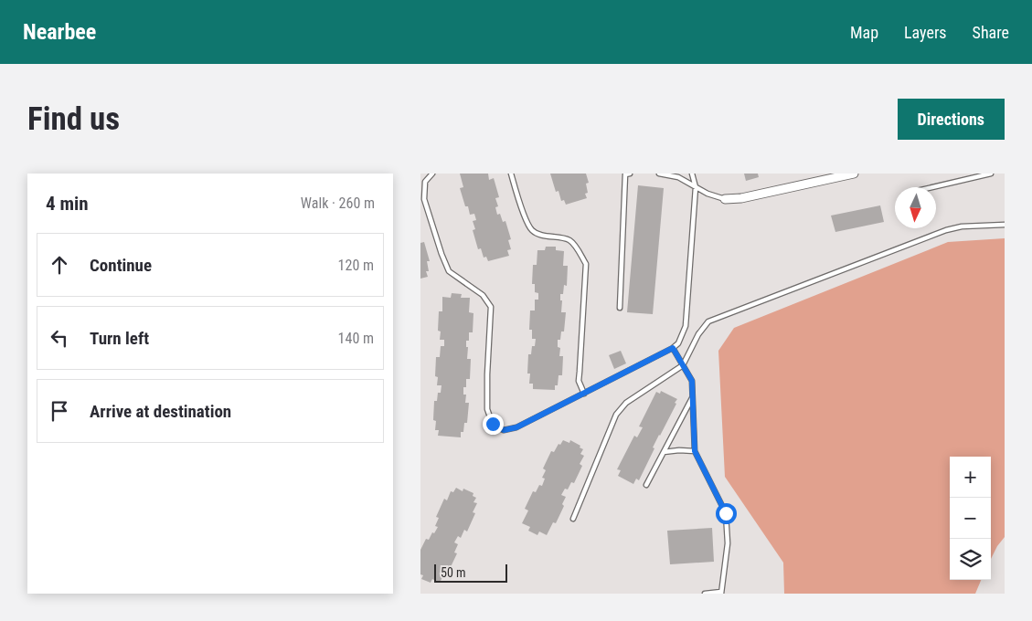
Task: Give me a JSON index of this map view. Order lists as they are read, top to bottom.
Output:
{
  "scale_bar": "50 m",
  "north": "bottom",
  "page": {
    "header": "Nearbee",
    "nav": ["Map", "Layers", "Share"],
    "buttons": "Directions",
    "title": "Find us",
    "heading": ["4 min", "Walk · 260 m"],
    "list": [
      ["Continue", "120 m"],
      ["Turn left", "140 m"],
      "Arrive at destination"
    ],
    "map_buttons": ["+", "−"],
    "scale": "50 m"
  }
}
